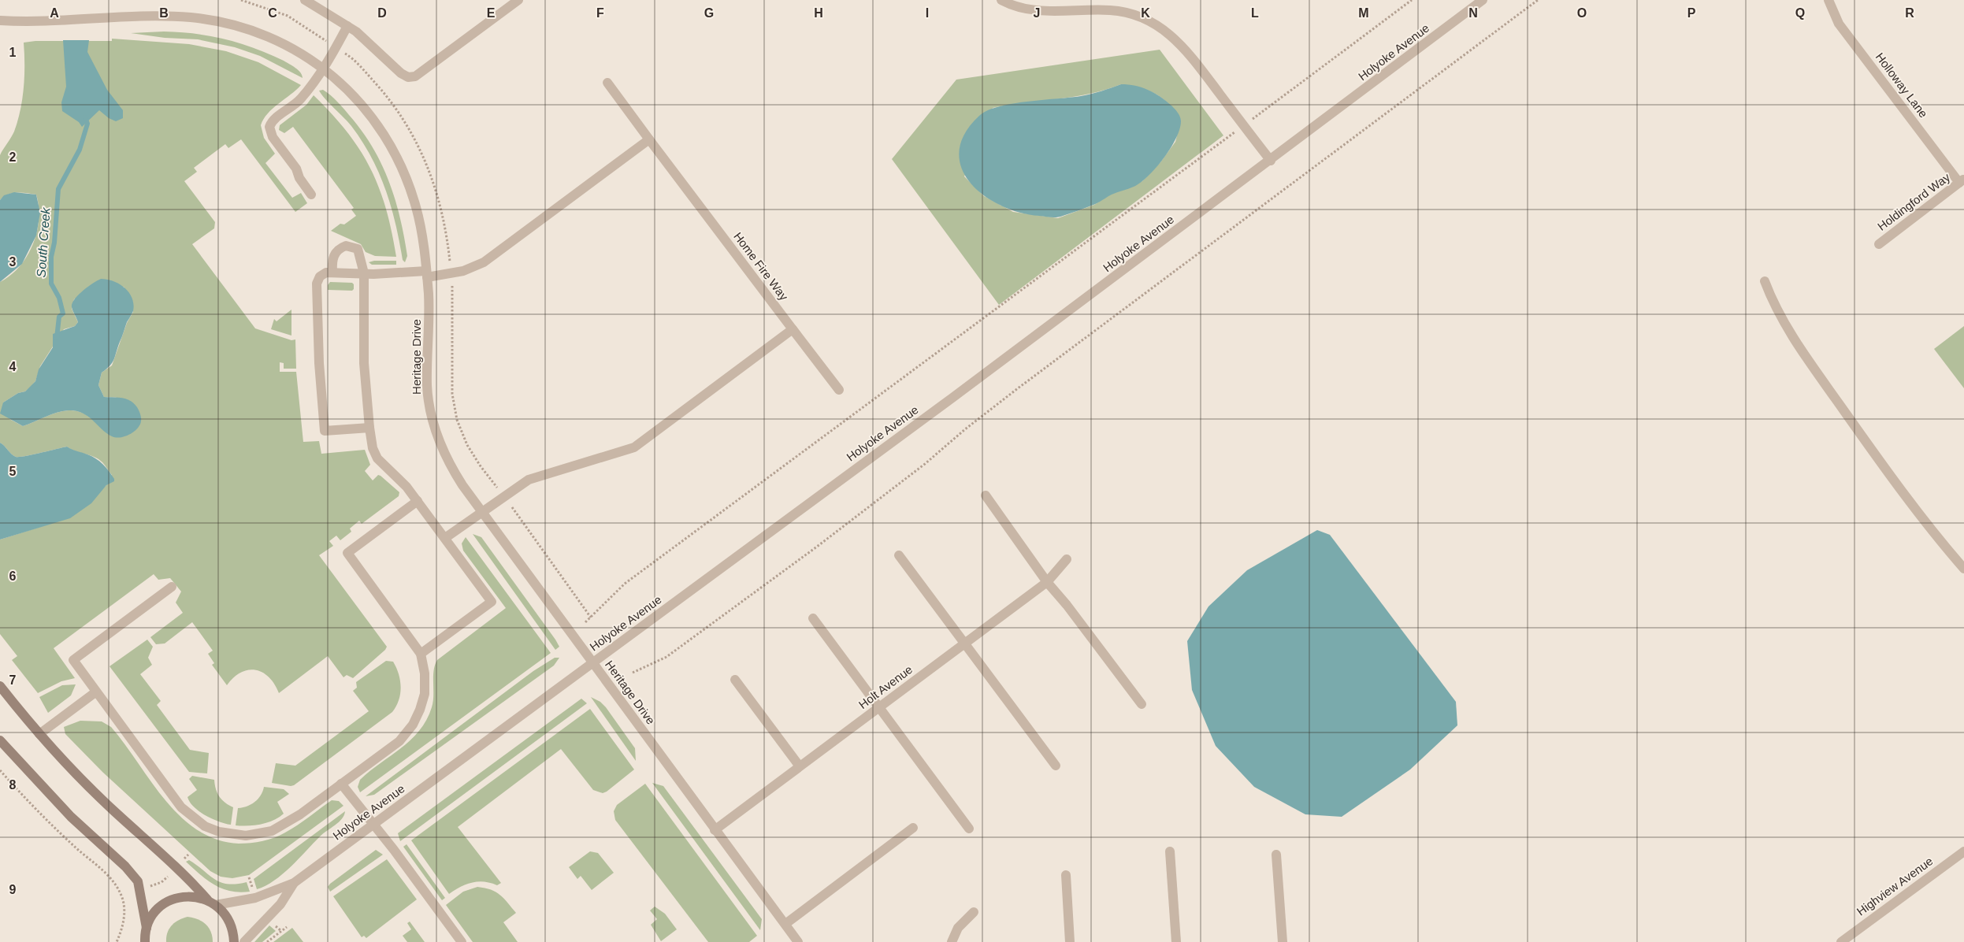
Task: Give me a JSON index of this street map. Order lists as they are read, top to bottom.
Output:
{
  "streets": {
    "street": [
      "Holyoke Avenue",
      "Holloway Lane",
      "Holdingford Way",
      "Home Fire Way",
      "Heritage Drive",
      "Holt Avenue",
      "Highview Avenue"
    ]
  },
  "crossings": [
    ["Holyoke Avenue", "Heritage Drive"],
    ["Holloway Lane", "Holdingford Way"],
    ["Heritage Drive", "Holt Avenue"]
  ],
  "water": ["South Creek"],
  "grid": {
    "columns": [
      "A",
      "B",
      "C",
      "D",
      "E",
      "F",
      "G",
      "H",
      "I",
      "J",
      "K",
      "L",
      "M",
      "N",
      "O",
      "P",
      "Q",
      "R"
    ],
    "rows": [
      "1",
      "2",
      "3",
      "4",
      "5",
      "6",
      "7",
      "8",
      "9"
    ]
  }
}
